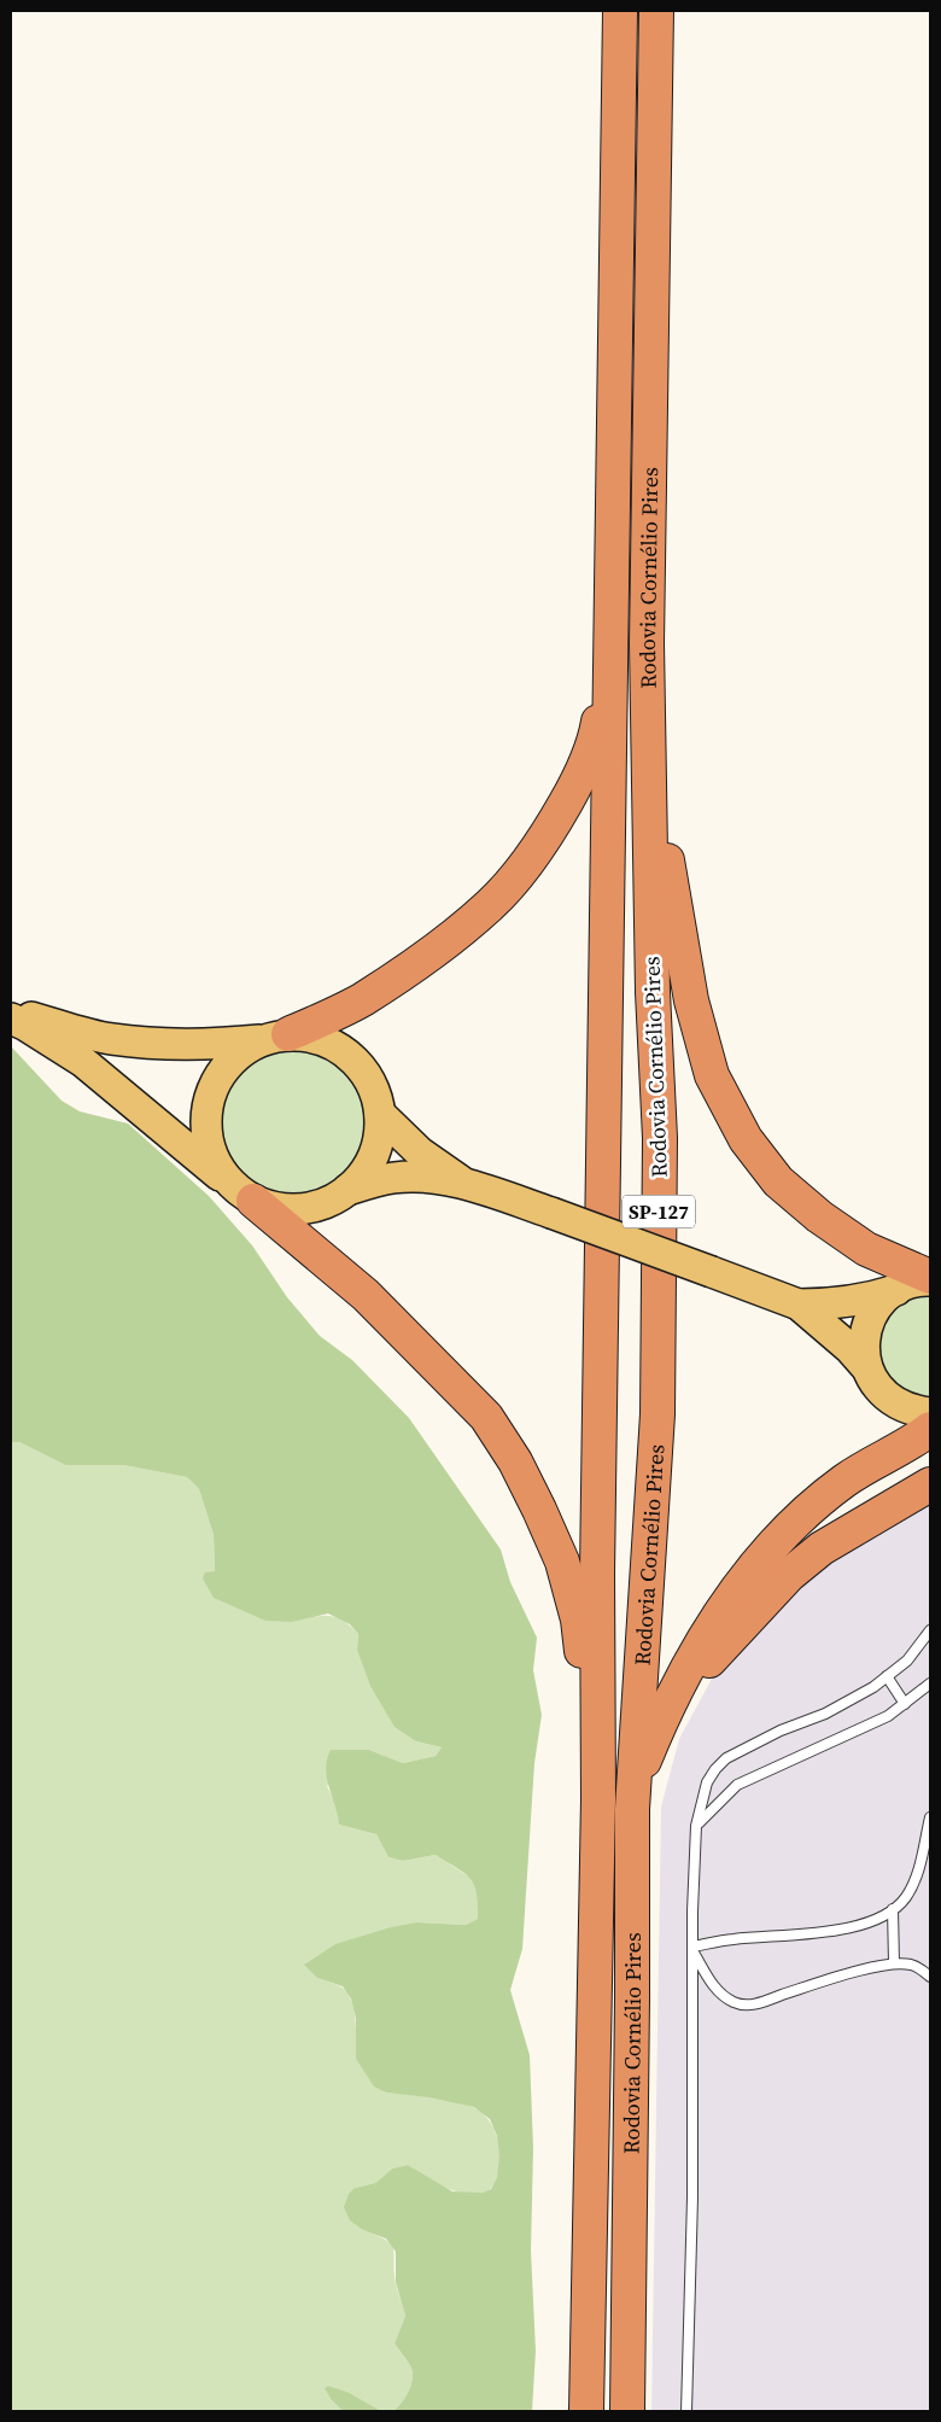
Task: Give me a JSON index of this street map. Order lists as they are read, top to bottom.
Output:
{
  "streets": {
    "highway": ["Rodovia Cornélio Pires", "SP-127"]
  }
}
